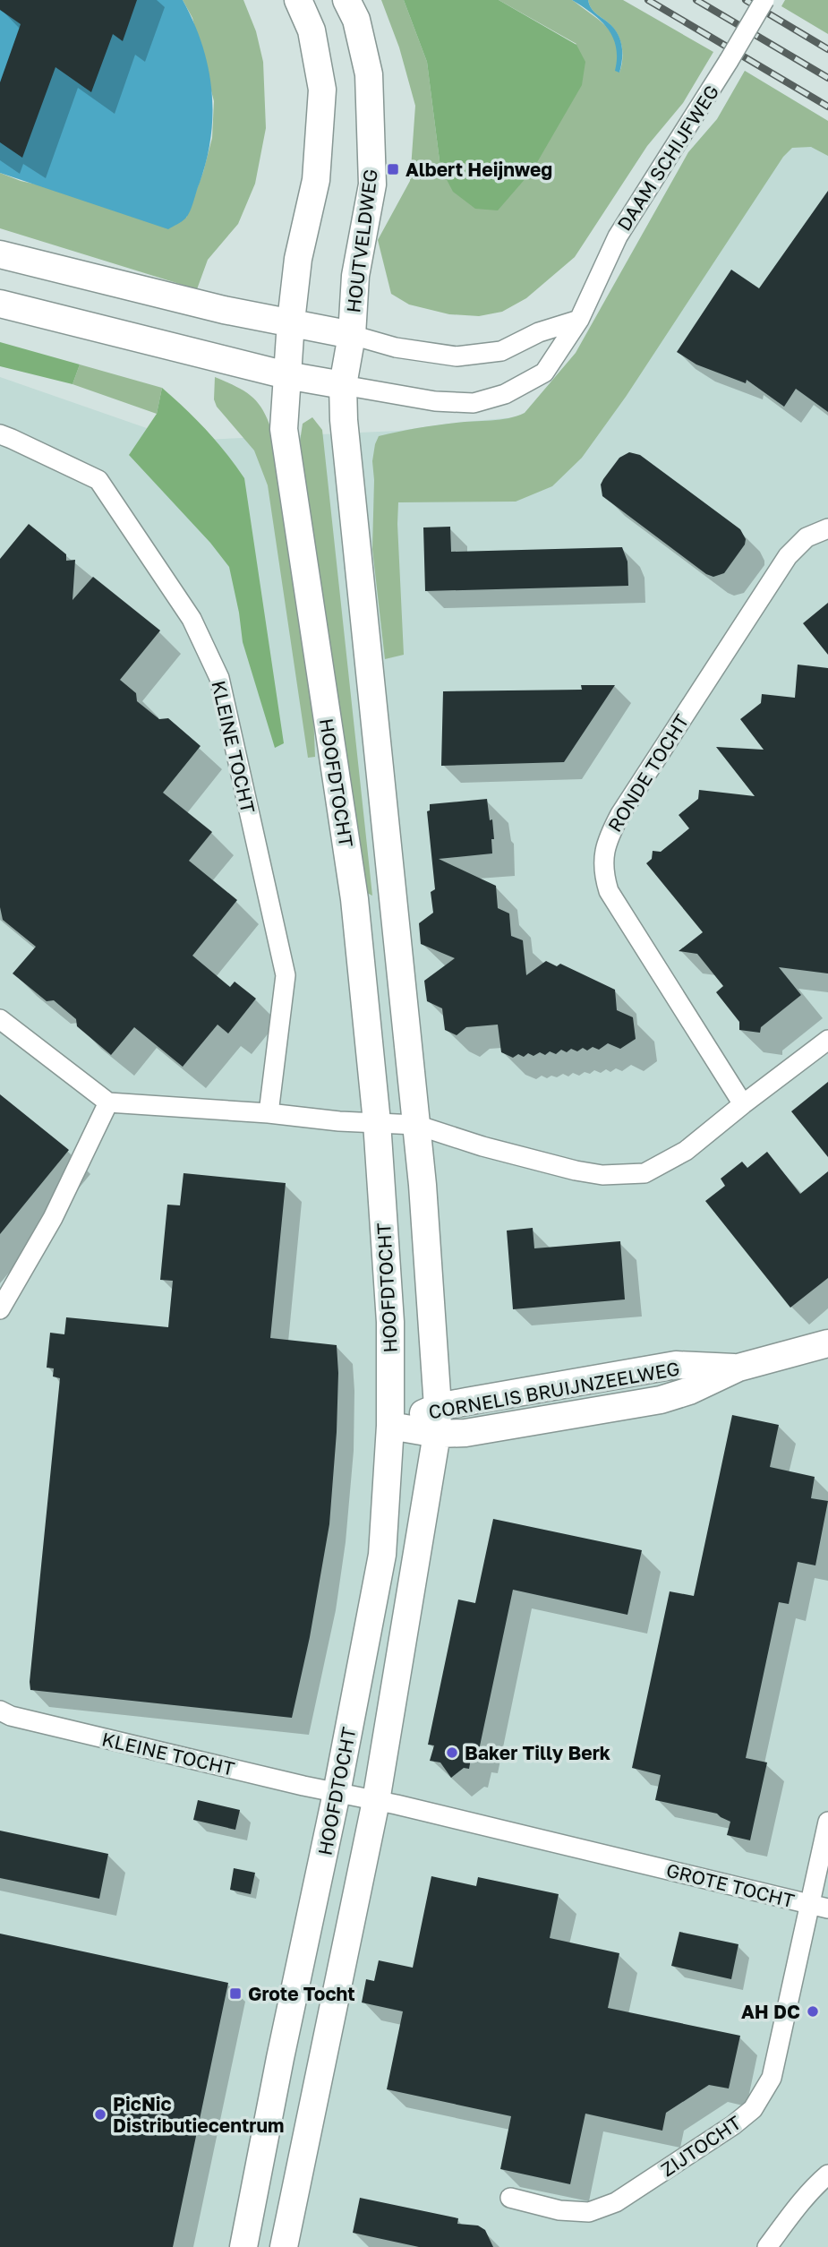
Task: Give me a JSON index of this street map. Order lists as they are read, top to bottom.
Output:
{
  "streets": {
    "main road": ["HOUTVELDWEG", "HOOFDTOCHT", "CORNELIS BRUIJNZEELWEG"],
    "street": [
      "DAAM SCHIJFWEG",
      "KLEINE TOCHT",
      "RONDE TOCHT",
      "GROTE TOCHT",
      "ZIJTOCHT"
    ]
  },
  "crossings": [
    ["KLEINE TOCHT", "HOOFDTOCHT"],
    ["KLEINE TOCHT", "GROTE TOCHT"],
    ["HOOFDTOCHT", "CORNELIS BRUIJNZEELWEG"],
    ["GROTE TOCHT", "ZIJTOCHT"]
  ],
  "places": {
    "transit": ["Albert Heijnweg", "Grote Tocht"],
    "other": ["Baker Tilly Berk", "AH DC", "PicNic Distributiecentrum"]
  }
}
